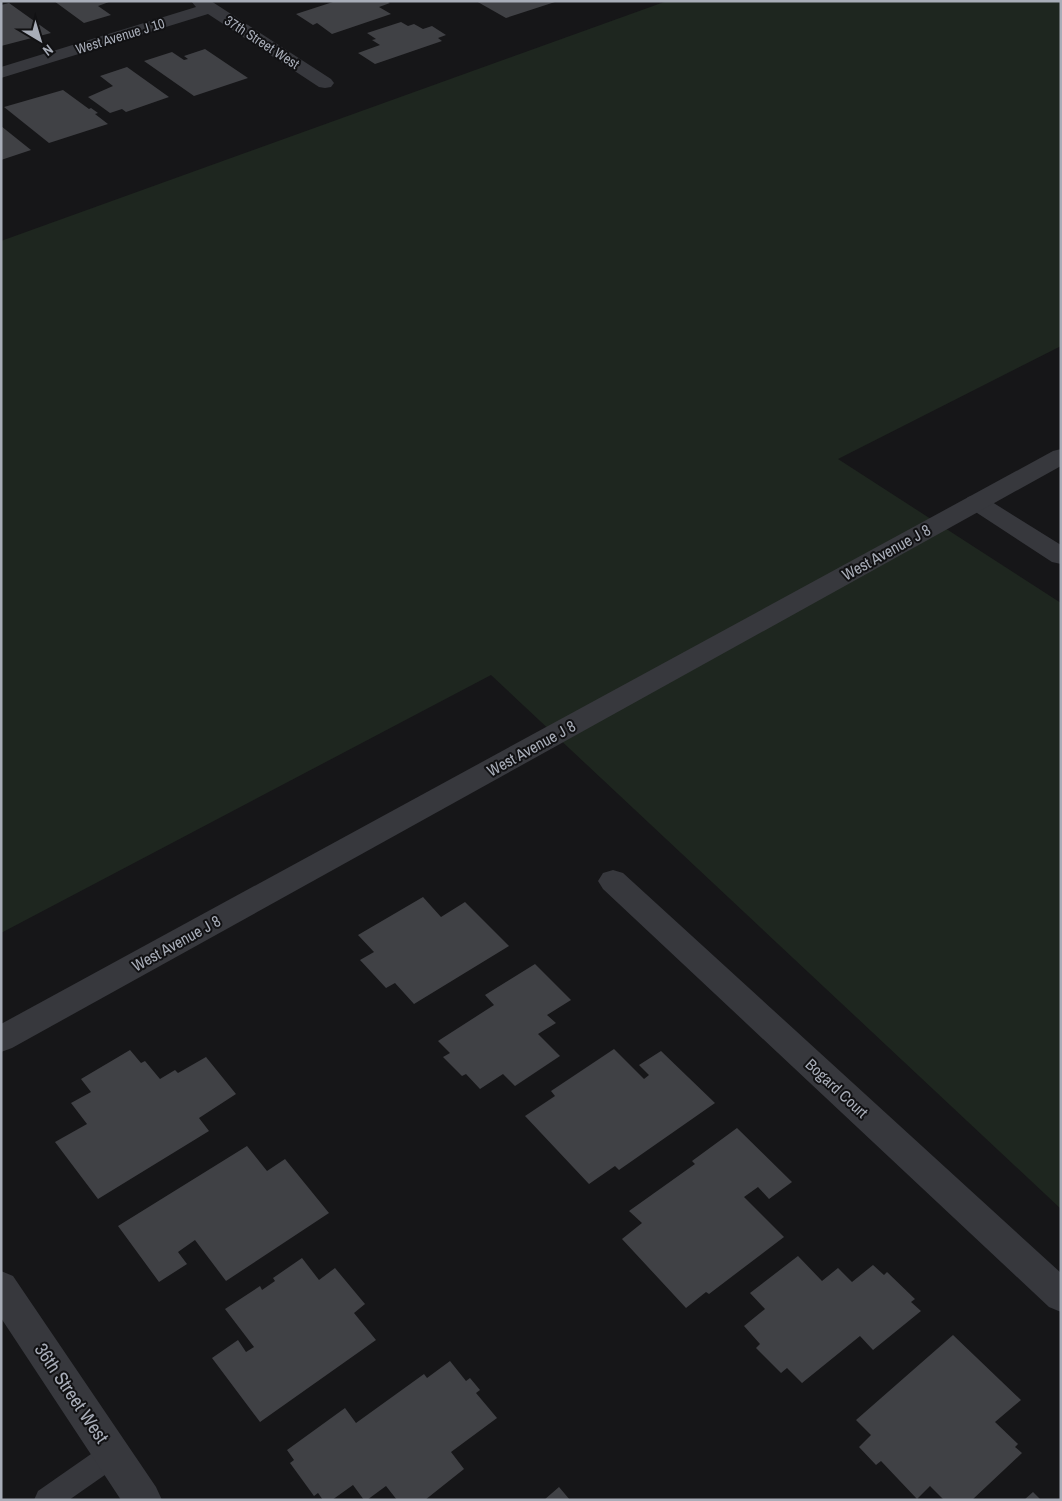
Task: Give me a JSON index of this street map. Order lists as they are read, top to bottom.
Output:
{
  "streets": {
    "street": [
      "West Avenue J 10",
      "37th Street West",
      "West Avenue J 8",
      "Bogard Court",
      "36th Street West"
    ]
  },
  "crossings": [
    ["West Avenue J 10", "37th Street West"]
  ],
  "north": "bottom right"
}
